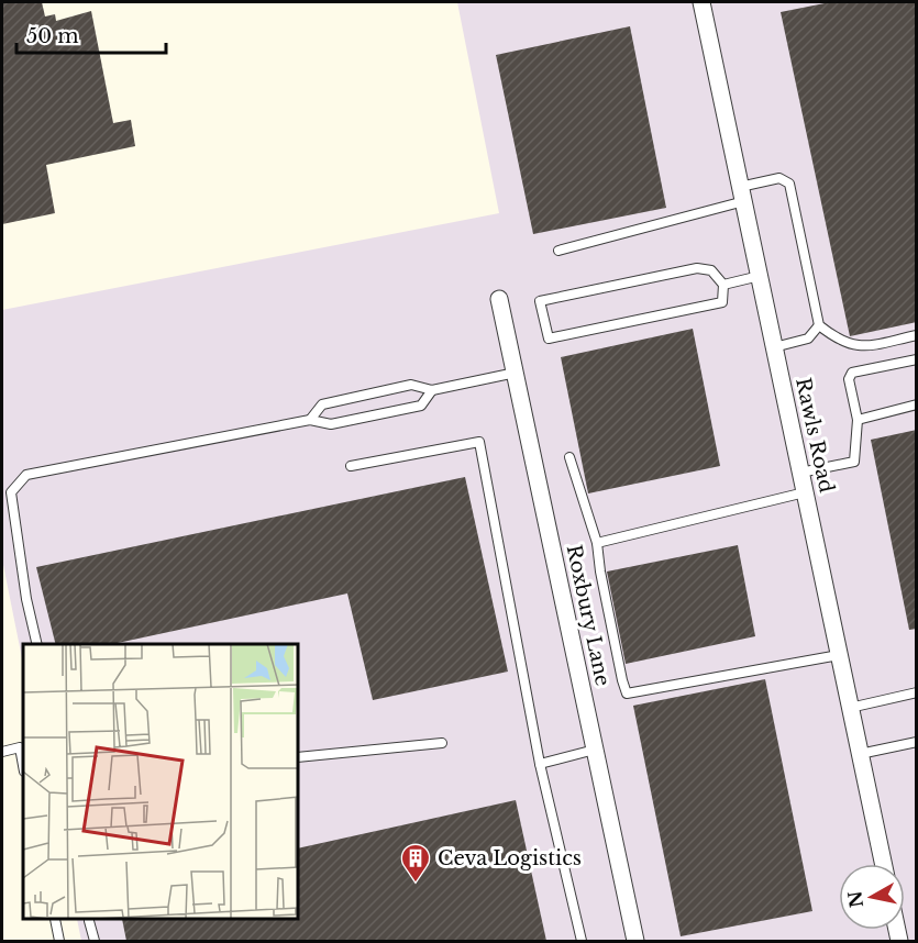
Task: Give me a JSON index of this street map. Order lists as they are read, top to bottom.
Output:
{
  "streets": {
    "street": ["Rawls Road", "Roxbury Lane"]
  },
  "places": {
    "building": ["Ceva Logistics"]
  },
  "scale_bar": "50 m",
  "north": "left"
}
